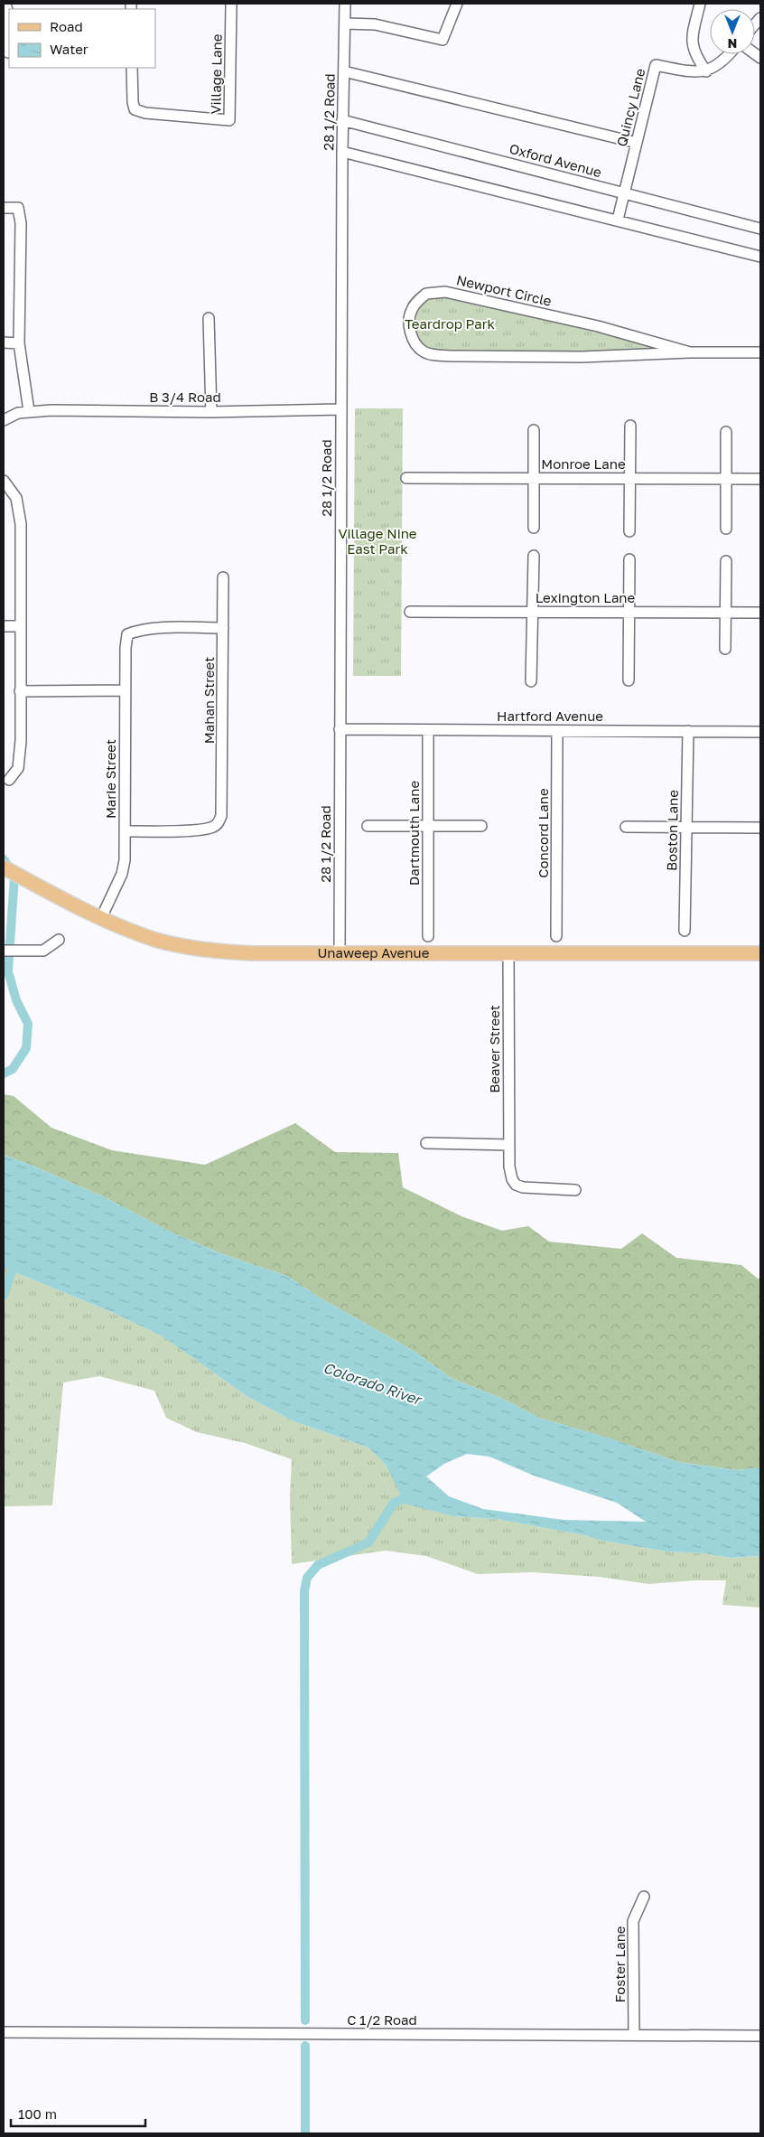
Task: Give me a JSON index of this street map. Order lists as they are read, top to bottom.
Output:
{
  "streets": {
    "main road": ["Unaweep Avenue"],
    "street": [
      "Village Lane",
      "Quincy Lane",
      "28 1/2 Road",
      "Oxford Avenue",
      "Newport Circle",
      "B 3/4 Road",
      "Monroe Lane",
      "Lexington Lane",
      "Mahan Street",
      "Hartford Avenue",
      "Marie Street",
      "Boston Lane",
      "Dartmouth Lane",
      "Concord Lane",
      "Beaver Street",
      "Foster Lane",
      "C 1/2 Road"
    ]
  },
  "crossings": [
    ["Quincy Lane", "Oxford Avenue"],
    ["28 1/2 Road", "Oxford Avenue"],
    ["28 1/2 Road", "B 3/4 Road"],
    ["28 1/2 Road", "Hartford Avenue"],
    ["28 1/2 Road", "Unaweep Avenue"],
    ["Mahan Street", "Marie Street"],
    ["Hartford Avenue", "Boston Lane"],
    ["Hartford Avenue", "Dartmouth Lane"],
    ["Hartford Avenue", "Concord Lane"],
    ["Marie Street", "Unaweep Avenue"],
    ["Unaweep Avenue", "Beaver Street"],
    ["Foster Lane", "C 1/2 Road"]
  ],
  "water": ["Colorado River"],
  "parks": ["Teardrop Park", "Village Nine East Park"],
  "legend": ["Road", "Water"],
  "scale_bar": "100 m",
  "north": "bottom"
}
